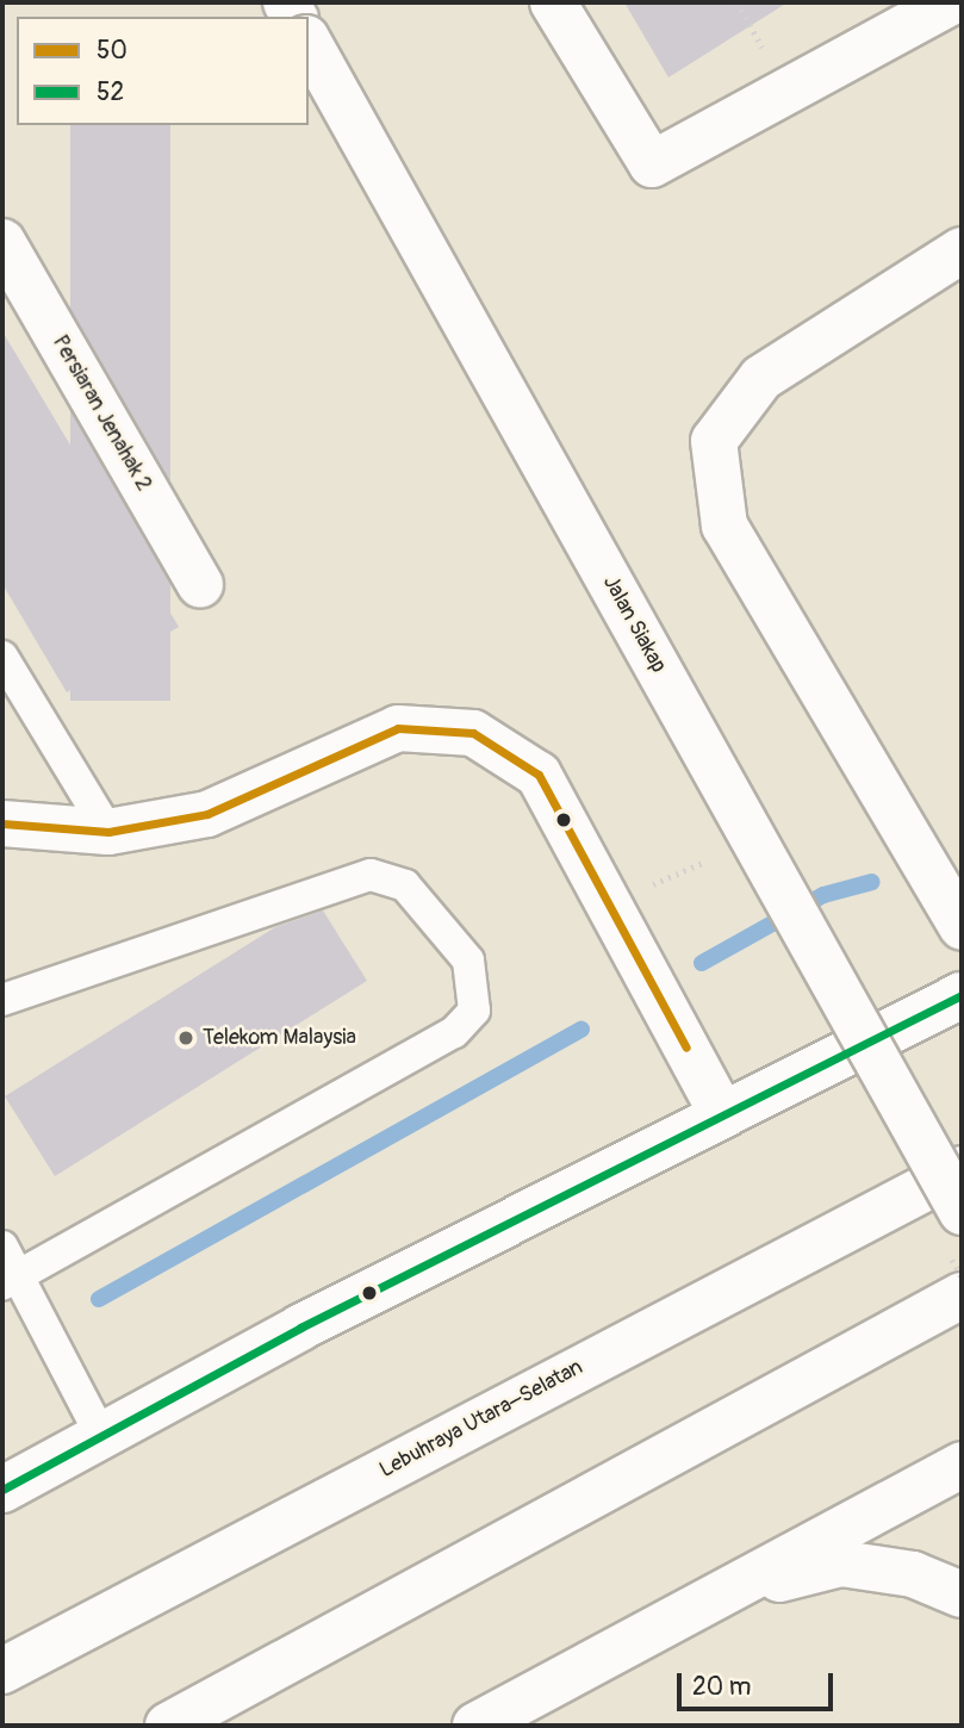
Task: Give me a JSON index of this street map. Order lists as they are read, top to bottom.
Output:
{
  "streets": {
    "main road": ["Persiaran Jenahak 2", "Jalan Siakap", "Lebuhraya Utara–Selatan"]
  },
  "places": ["Telekom Malaysia"],
  "lines": ["transit line 50", "transit line 52"],
  "legend": ["50", "52"],
  "scale_bar": "20 m"
}
